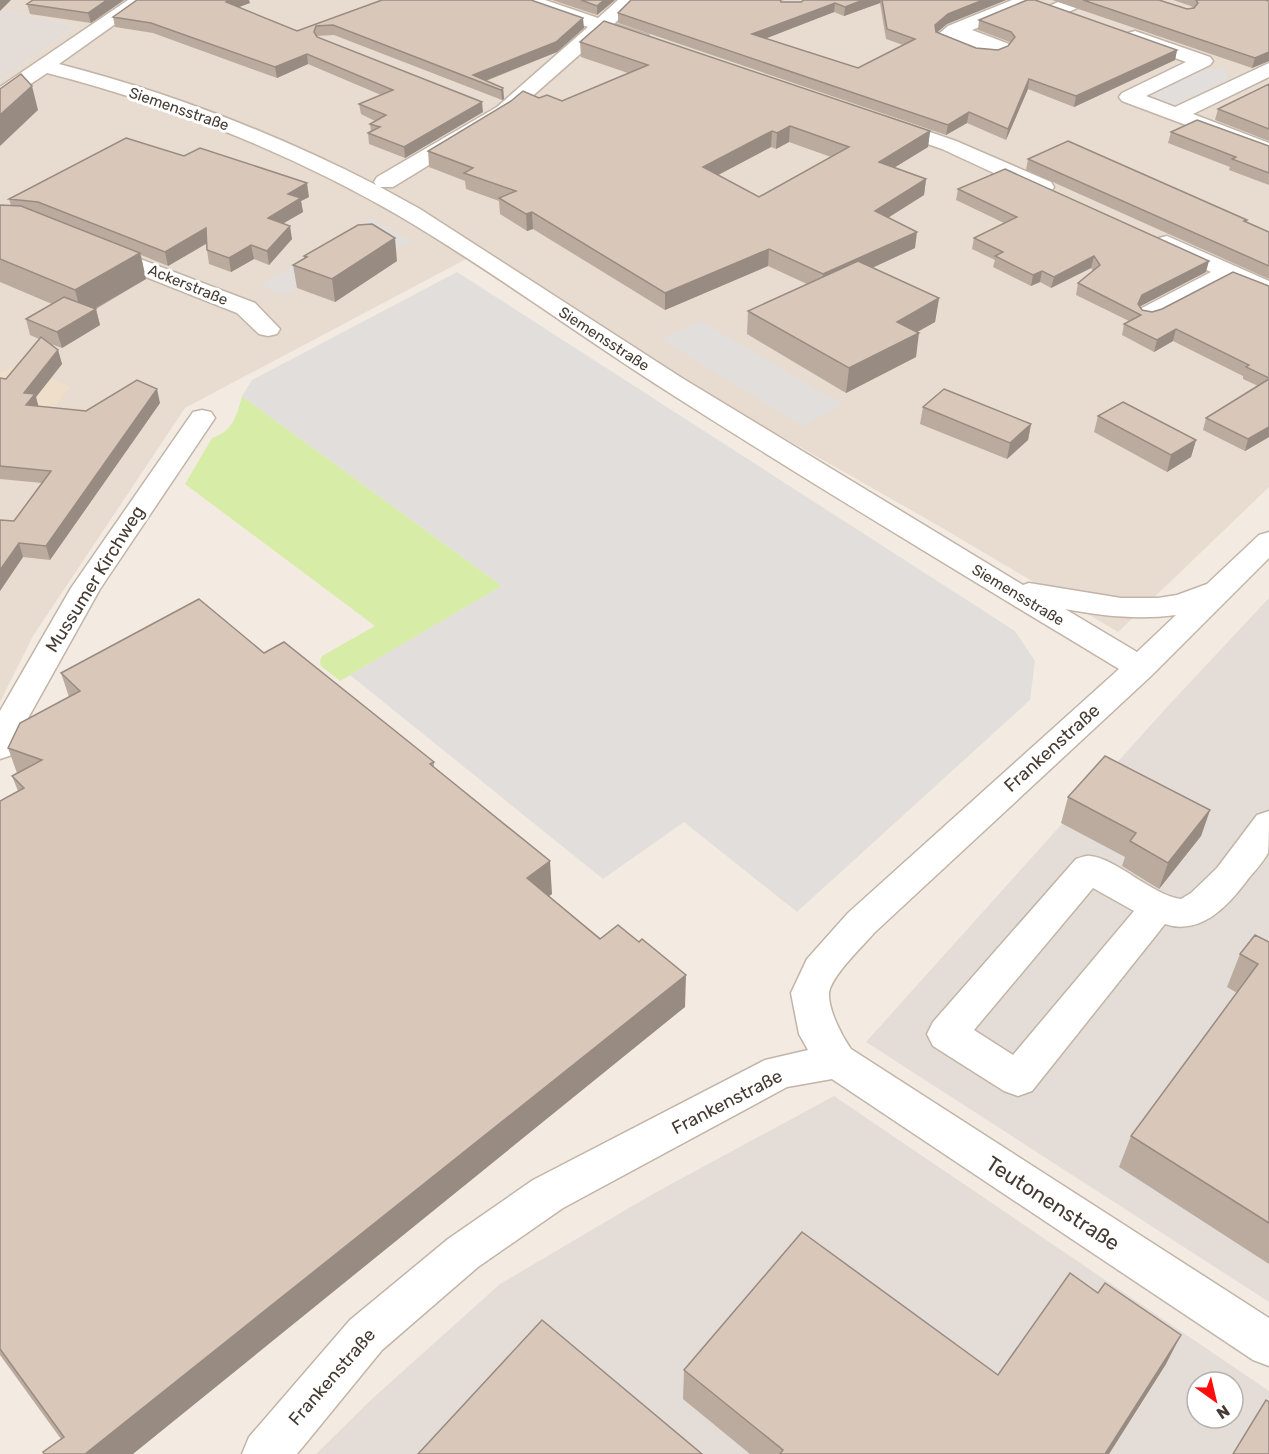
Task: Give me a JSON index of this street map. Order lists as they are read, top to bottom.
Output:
{
  "streets": {
    "street": [
      "Siemensstraße",
      "Ackerstraße",
      "Mussumer Kirchweg",
      "Frankenstraße",
      "Teutonenstraße"
    ]
  },
  "crossings": [
    ["Siemensstraße", "Frankenstraße"],
    ["Frankenstraße", "Teutonenstraße"]
  ],
  "north": "bottom right"
}
